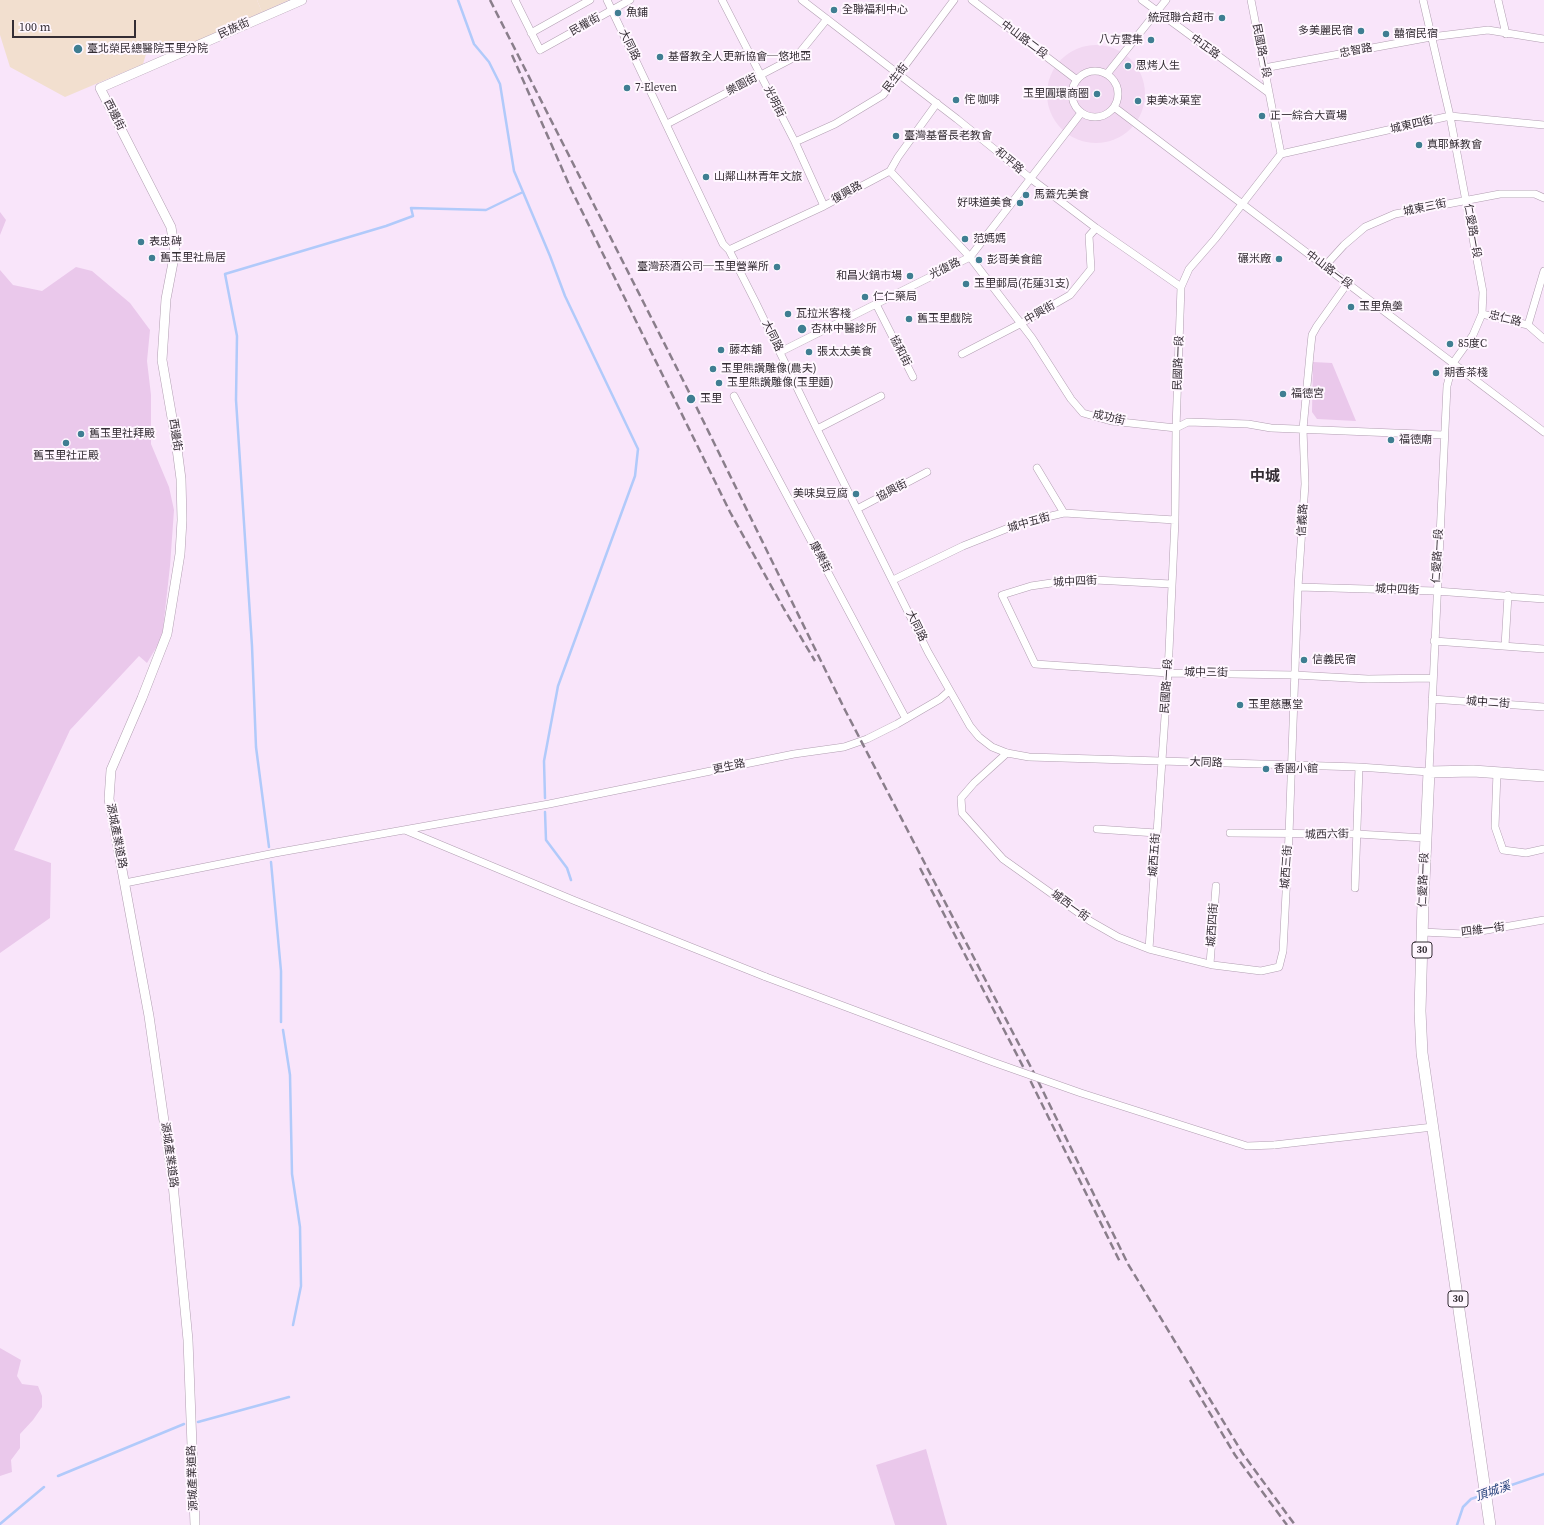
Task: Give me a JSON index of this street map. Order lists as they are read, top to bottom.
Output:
{
  "streets": {
    "main road": ["大同路", "仁愛路一段", "30"],
    "street": [
      "民權街",
      "民族街",
      "中山路二段",
      "中正路",
      "民國路一段",
      "忠智路",
      "民生街",
      "樂園街",
      "光明街",
      "西邊街",
      "城東四街",
      "和平路",
      "復興路",
      "城東三街",
      "光復路",
      "中山路一段",
      "中興街",
      "忠仁路",
      "協和街",
      "成功街",
      "協興街",
      "信義路",
      "城中五街",
      "康樂街",
      "城中四街",
      "城中三街",
      "城中二街",
      "更生路",
      "城西六街",
      "源城產業道路",
      "城西五街",
      "城西三街",
      "城西一街",
      "城西四街",
      "四維一街"
    ]
  },
  "crossings": [
    ["民權街", "大同路"],
    ["民族街", "西邊街"],
    ["中山路二段", "光復路"],
    ["中山路二段", "中山路一段"],
    ["大同路", "民國路一段"],
    ["大同路", "樂園街"],
    ["大同路", "復興路"],
    ["大同路", "仁愛路一段"],
    ["大同路", "光復路"],
    ["大同路", "協興街"],
    ["大同路", "信義路"],
    ["大同路", "城中五街"],
    ["大同路", "更生路"],
    ["大同路", "城西五街"],
    ["大同路", "城西三街"],
    ["大同路", "城西一街"],
    ["中正路", "民國路一段"],
    ["民國路一段", "忠智路"],
    ["民國路一段", "城東四街"],
    ["民國路一段", "和平路"],
    ["民國路一段", "中山路一段"],
    ["民國路一段", "成功街"],
    ["民國路一段", "城中五街"],
    ["民國路一段", "城中四街"],
    ["民國路一段", "城中三街"],
    ["民國路一段", "城西五街"],
    ["忠智路", "仁愛路一段"],
    ["民生街", "光明街"],
    ["民生街", "和平路"],
    ["樂園街", "光明街"],
    ["樂園街", "和平路"],
    ["光明街", "復興路"],
    ["西邊街", "源城產業道路"],
    ["城東四街", "仁愛路一段"],
    ["和平路", "光復路"],
    ["和平路", "中興街"],
    ["復興路", "成功街"],
    ["城東三街", "仁愛路一段"],
    ["城東三街", "中山路一段"],
    ["仁愛路一段", "中山路一段"],
    ["仁愛路一段", "忠仁路"],
    ["仁愛路一段", "成功街"],
    ["仁愛路一段", "城中四街"],
    ["仁愛路一段", "城中三街"],
    ["仁愛路一段", "城中二街"],
    ["仁愛路一段", "城西六街"],
    ["仁愛路一段", "四維一街"],
    ["仁愛路一段", "30"],
    ["光復路", "中山路一段"],
    ["光復路", "協和街"],
    ["光復路", "成功街"],
    ["中山路一段", "信義路"],
    ["中興街", "成功街"],
    ["成功街", "信義路"],
    ["信義路", "城中四街"],
    ["信義路", "城中三街"],
    ["信義路", "城西三街"],
    ["康樂街", "更生路"],
    ["城中四街", "城中三街"],
    ["更生路", "源城產業道路"],
    ["城西六街", "城西三街"],
    ["城西五街", "城西一街"],
    ["城西三街", "城西一街"],
    ["城西一街", "城西四街"]
  ],
  "districts": ["中城"],
  "water": ["頂城溪"],
  "places": [
    "全聯福利中心",
    "魚鋪",
    "統冠聯合超市",
    "多美麗民宿",
    "囍宿民宿",
    "八方雲集",
    "臺北榮民總醫院玉里分院",
    "基督教全人更新協會─悠地亞",
    "思烤人生",
    "7-Eleven",
    "玉里圓環商圈",
    "侘 咖啡",
    "東美冰菓室",
    "正一綜合大賣場",
    "臺灣基督長老教會",
    "真耶穌教會",
    "山鄰山林青年文旅",
    "馬蓋先美食",
    "好味道美食",
    "范媽媽",
    "表忠碑",
    "舊玉里社鳥居",
    "碾米廠",
    "彭哥美食館",
    "臺灣菸酒公司─玉里營業所",
    "和昌火鍋市場",
    "玉里郵局(花蓮31支)",
    "仁仁藥局",
    "玉里魚羹",
    "瓦拉米客棧",
    "舊玉里戲院",
    "杏林中醫診所",
    "85度C",
    "藤本舖",
    "張太太美食",
    "玉里熊讚雕像(農夫)",
    "期香茶棧",
    "玉里熊讚雕像(玉里麵)",
    "福德宮",
    "玉里",
    "舊玉里社拜殿",
    "福德廟",
    "舊玉里社正殿",
    "美味臭豆腐",
    "信義民宿",
    "玉里慈惠堂",
    "香園小館"
  ],
  "scale_bar": "100 m"
}
